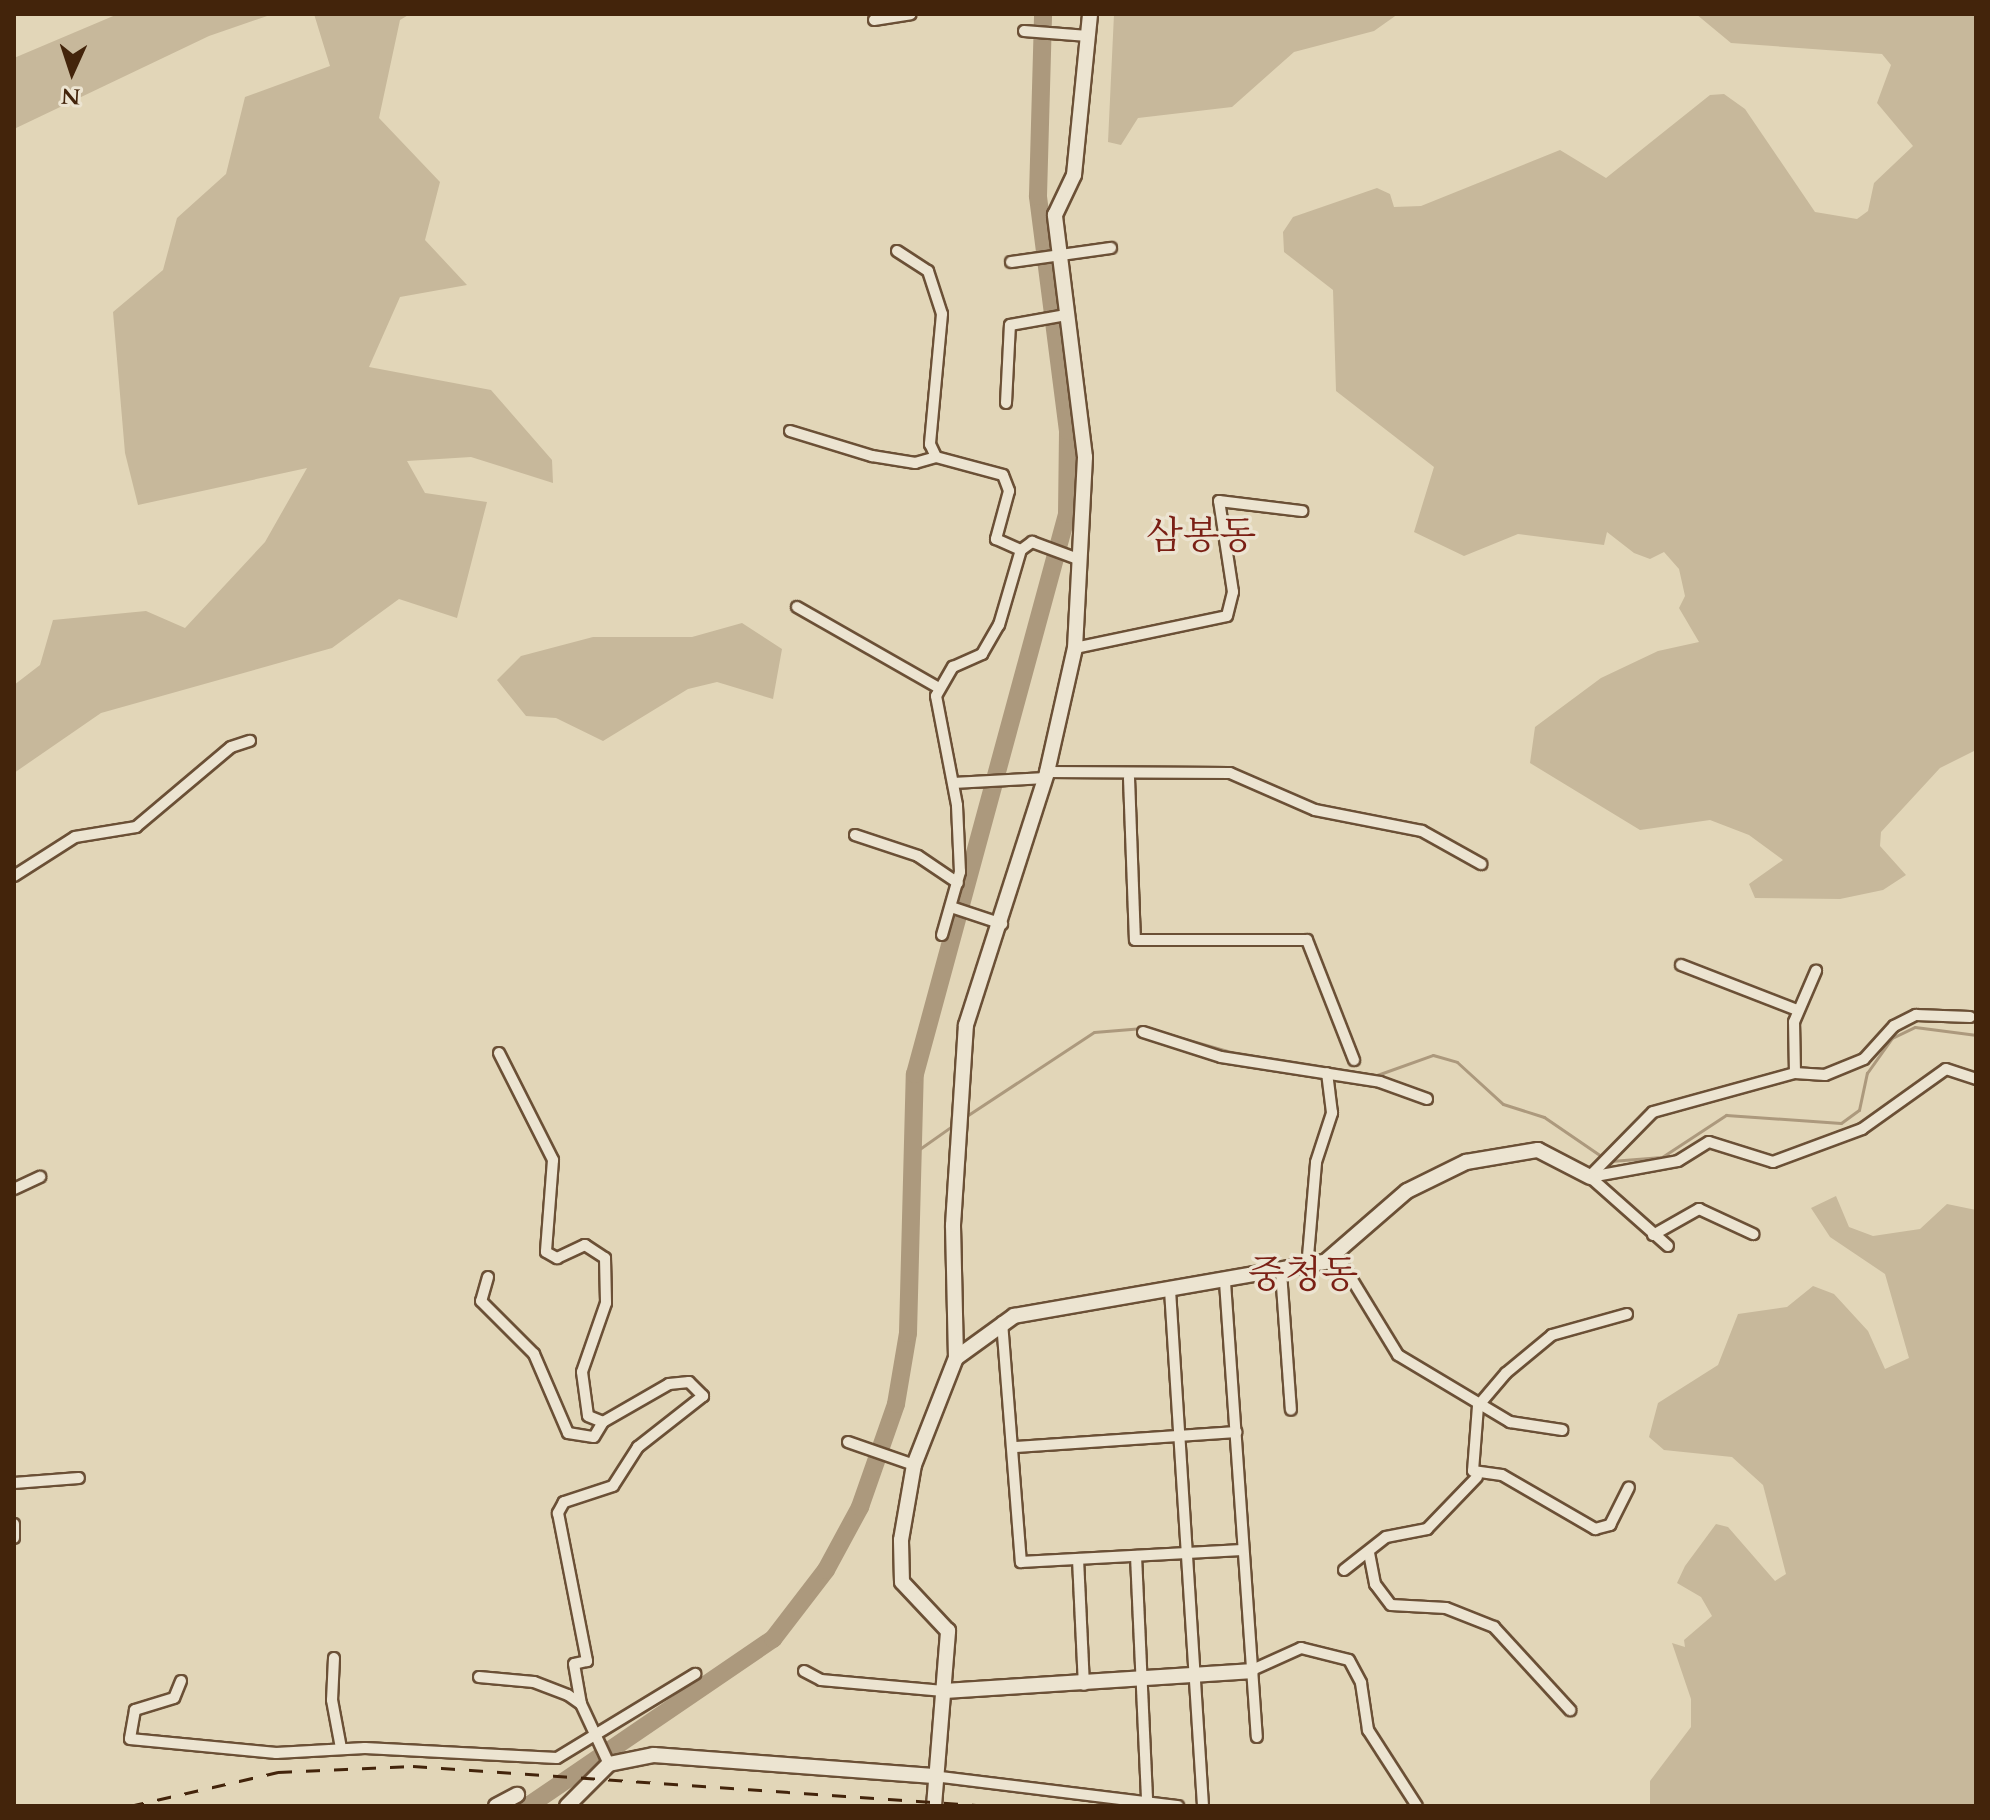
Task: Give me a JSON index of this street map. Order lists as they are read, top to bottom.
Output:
{
  "districts": ["삼봉동", "중청동"],
  "north": "bottom"
}
